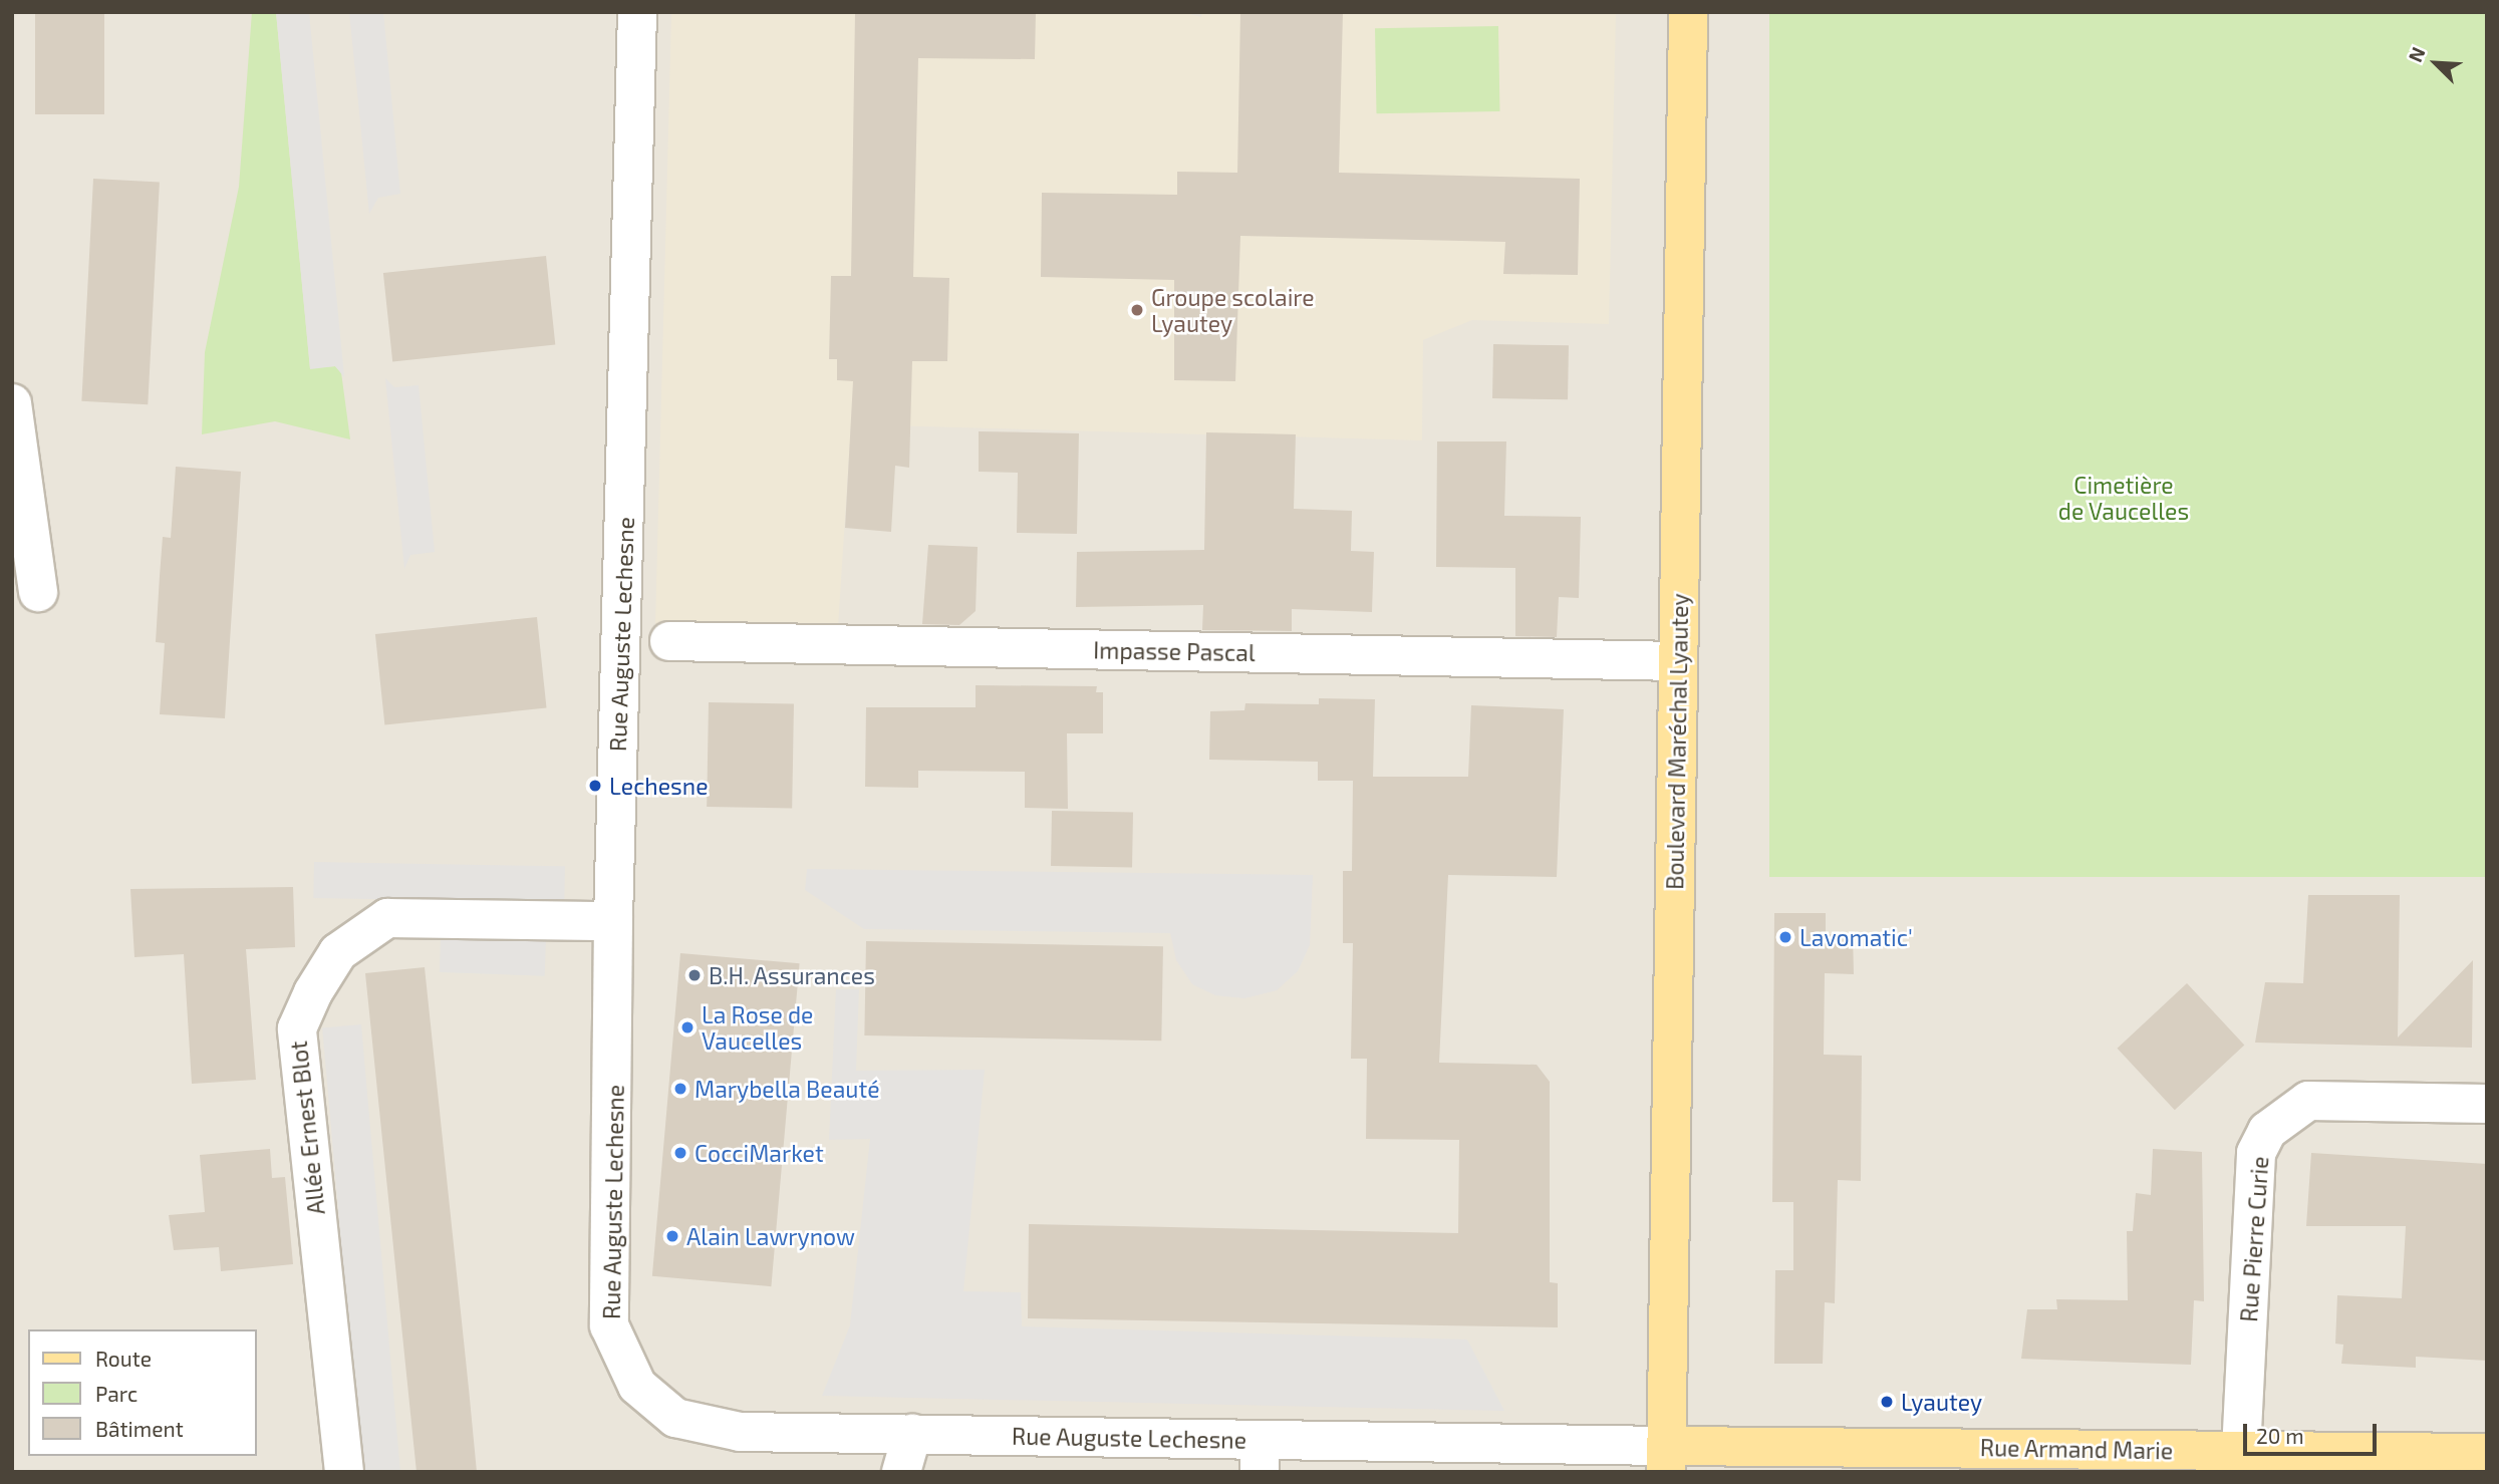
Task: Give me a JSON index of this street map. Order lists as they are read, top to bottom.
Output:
{
  "streets": {
    "main road": ["Boulevard Maréchal Lyautey", "Rue Armand Marie"],
    "street": [
      "Rue Auguste Lechesne",
      "Impasse Pascal",
      "Allée Ernest Blot",
      "Rue Pierre Curie"
    ]
  },
  "crossings": [
    ["Rue Auguste Lechesne", "Boulevard Maréchal Lyautey"],
    ["Rue Auguste Lechesne", "Allée Ernest Blot"],
    ["Rue Auguste Lechesne", "Rue Armand Marie"],
    ["Impasse Pascal", "Boulevard Maréchal Lyautey"],
    ["Boulevard Maréchal Lyautey", "Rue Armand Marie"],
    ["Rue Pierre Curie", "Rue Armand Marie"]
  ],
  "parks": ["Cimetière de Vaucelles"],
  "places": [
    "Groupe scolaire Lyautey",
    "Lechesne",
    "Lavomatic'",
    "B.H. Assurances",
    "La Rose de Vaucelles",
    "Marybella Beauté",
    "CocciMarket",
    "Alain Lawrynow",
    "Lyautey"
  ],
  "legend": ["Route", "Parc", "Bâtiment"],
  "scale_bar": "20 m",
  "north": "top left"
}
